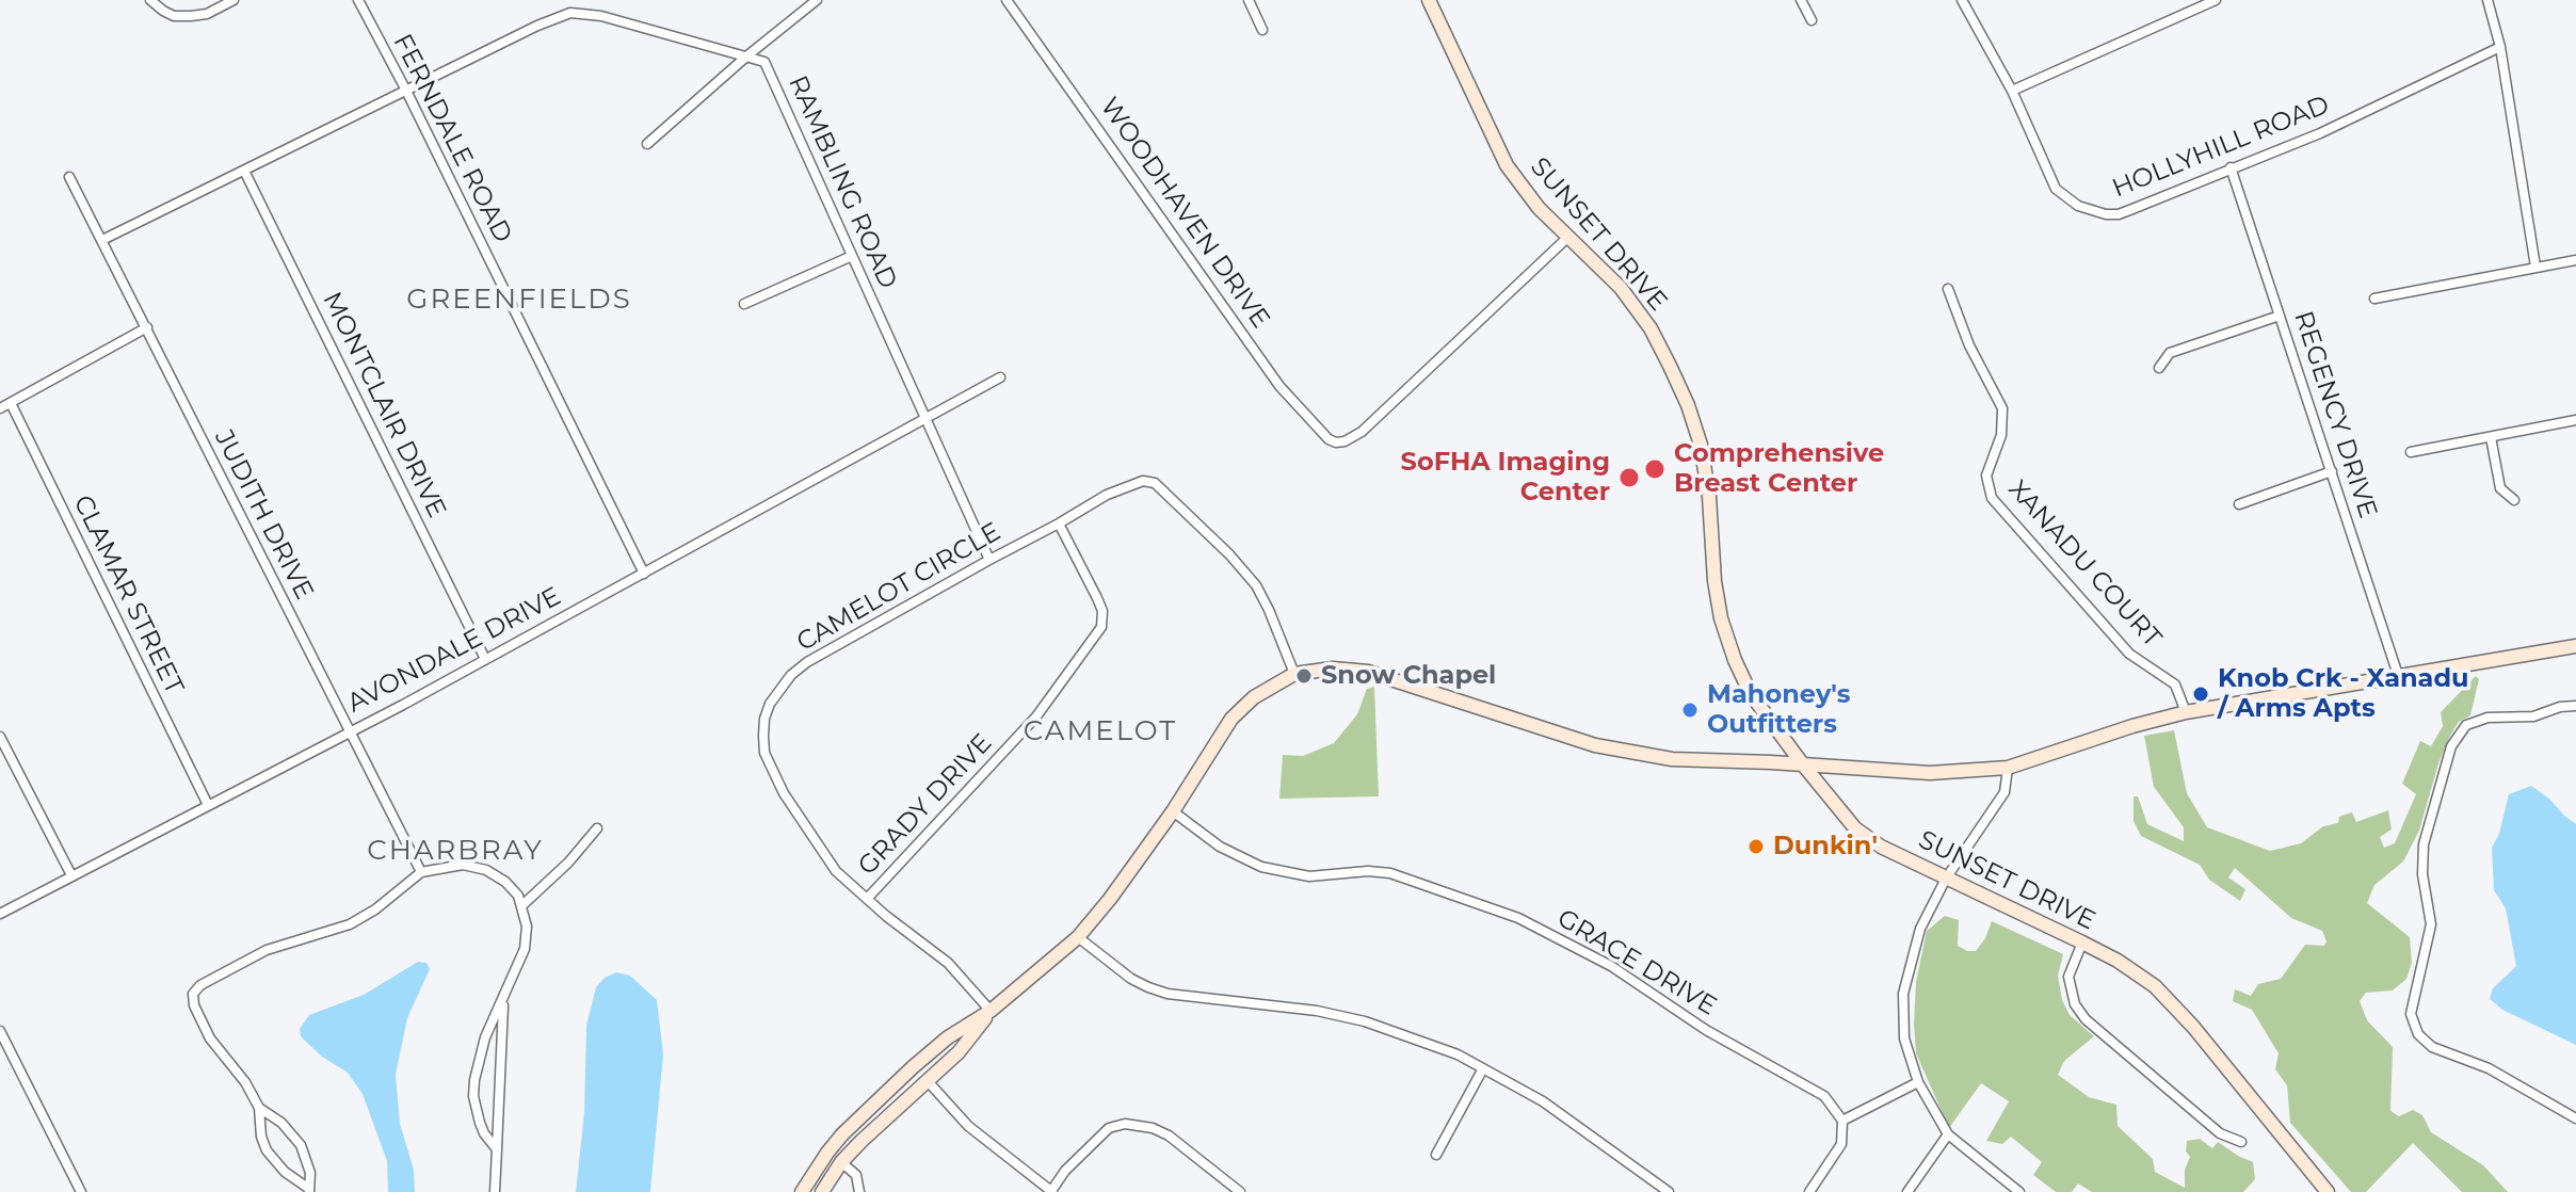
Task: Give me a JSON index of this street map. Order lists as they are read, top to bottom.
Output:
{
  "streets": {
    "main road": ["SUNSET DRIVE"],
    "street": [
      "FERNDALE ROAD",
      "HOLLYHILL ROAD",
      "RAMBLING ROAD",
      "WOODHAVEN DRIVE",
      "MONTCLAIR DRIVE",
      "REGENCY DRIVE",
      "JUDITH DRIVE",
      "XANADU COURT",
      "CAMELOT CIRCLE",
      "CLAMAR STREET",
      "AVONDALE DRIVE",
      "GRADY DRIVE",
      "GRACE DRIVE"
    ]
  },
  "crossings": [
    ["FERNDALE ROAD", "RAMBLING ROAD"],
    ["FERNDALE ROAD", "AVONDALE DRIVE"],
    ["HOLLYHILL ROAD", "REGENCY DRIVE"],
    ["RAMBLING ROAD", "MONTCLAIR DRIVE"],
    ["RAMBLING ROAD", "JUDITH DRIVE"],
    ["RAMBLING ROAD", "CAMELOT CIRCLE"],
    ["RAMBLING ROAD", "AVONDALE DRIVE"],
    ["WOODHAVEN DRIVE", "SUNSET DRIVE"],
    ["MONTCLAIR DRIVE", "AVONDALE DRIVE"],
    ["JUDITH DRIVE", "AVONDALE DRIVE"],
    ["CAMELOT CIRCLE", "GRADY DRIVE"],
    ["CLAMAR STREET", "AVONDALE DRIVE"]
  ],
  "districts": ["GREENFIELDS", "CAMELOT", "CHARBRAY"],
  "places": [
    "Comprehensive Breast Center",
    "SoFHA Imaging Center",
    "Snow Chapel",
    "Knob Crk - Xanadu / Arms Apts",
    "Mahoney's Outfitters",
    "Dunkin'"
  ]
}
